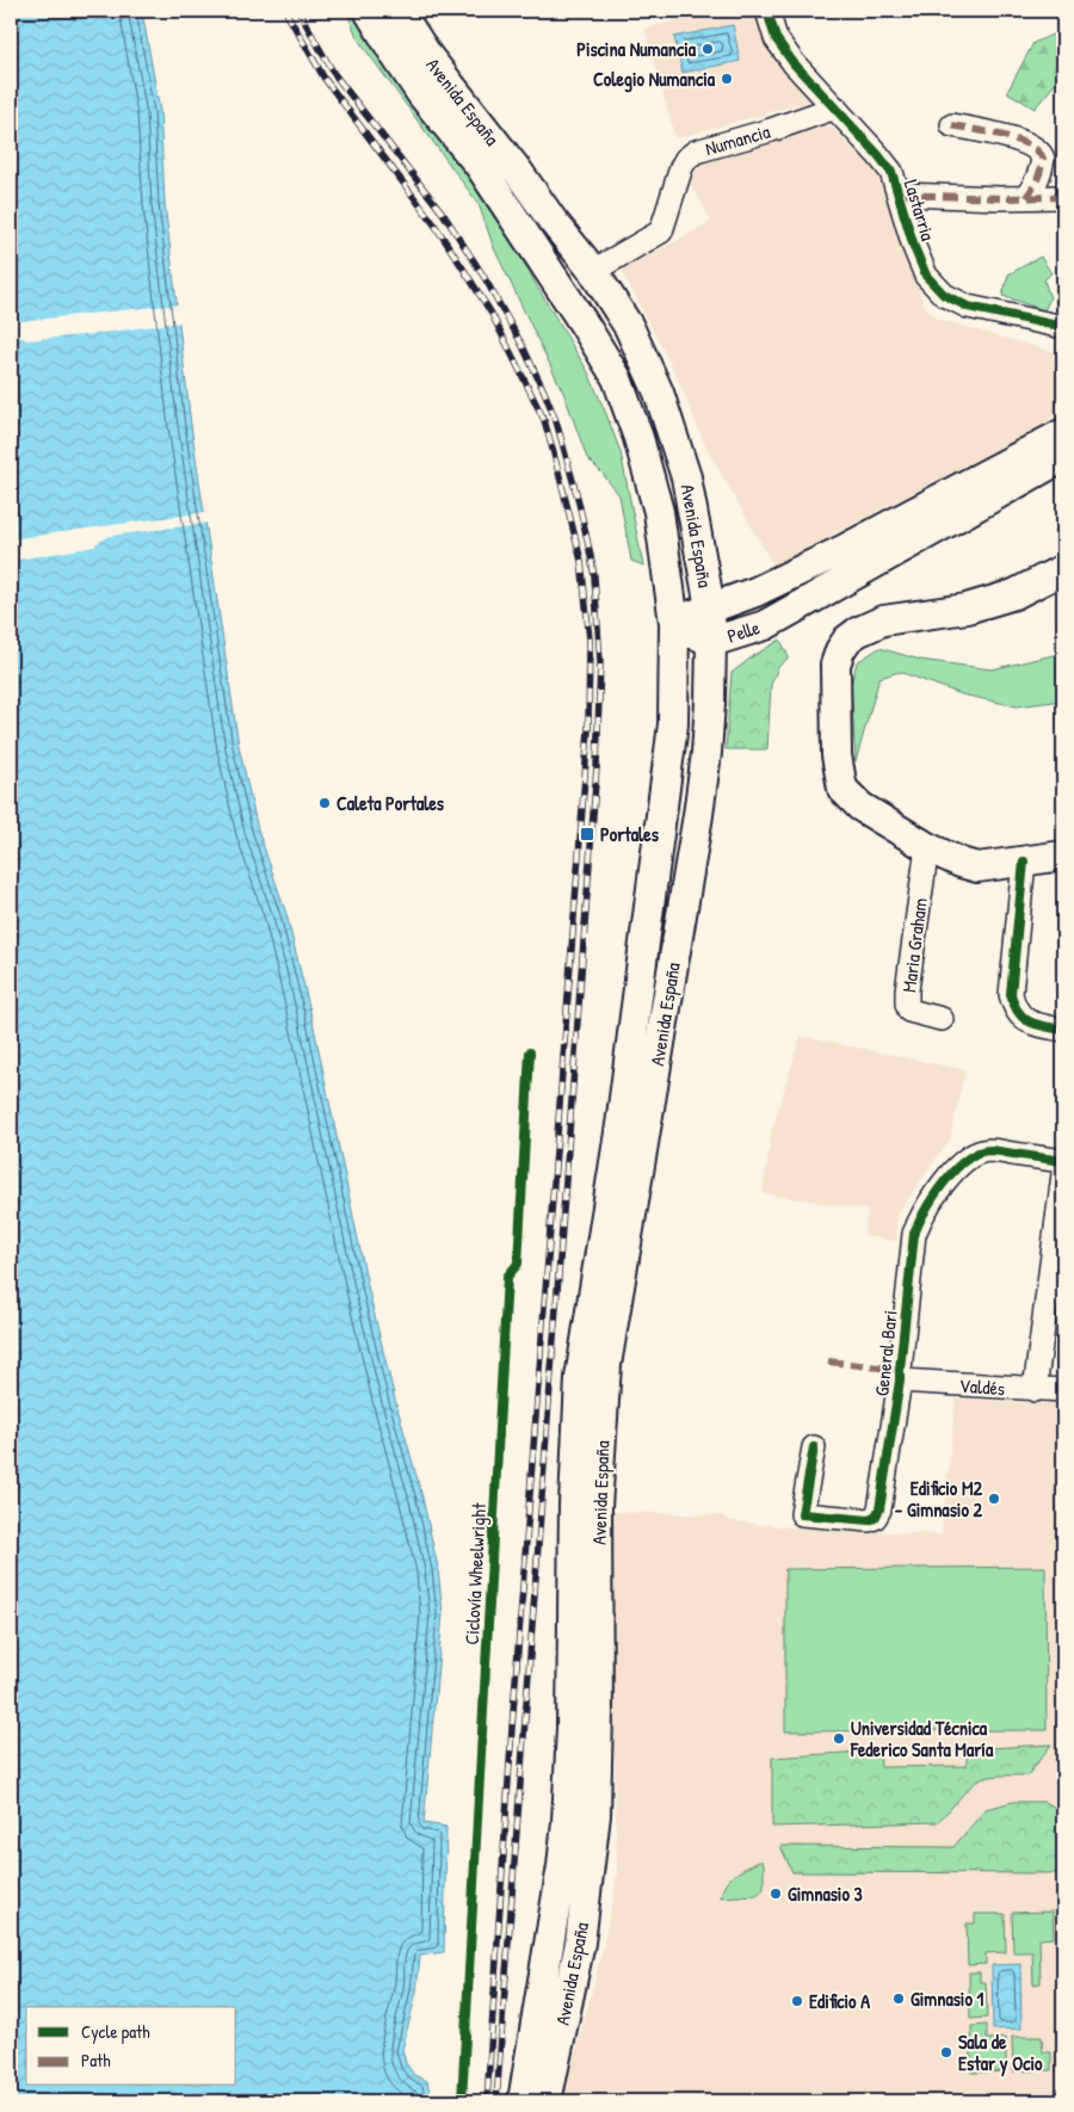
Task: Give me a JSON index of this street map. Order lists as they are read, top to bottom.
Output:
{
  "streets": {
    "main road": ["Avenida España", "Pelle"],
    "street": [
      "Numancia",
      "Lastarria",
      "Maria Graham",
      "General Bari",
      "Valdés"
    ],
    "cycle path": ["Ciclovía Wheelwright"]
  },
  "crossings": [
    ["Avenida España", "Numancia"],
    ["Avenida España", "Pelle"],
    ["Numancia", "Lastarria"],
    ["General Bari", "Valdés"]
  ],
  "places": {
    "other": [
      "Piscina Numancia",
      "Colegio Numancia",
      "Caleta Portales",
      "Edificio M2 - Gimnasio 2",
      "Universidad Técnica Federico Santa María",
      "Gimnasio 3",
      "Gimnasio 1",
      "Edificio A",
      "Sala de Estar y Ocio"
    ],
    "transit": ["Portales"]
  },
  "legend": ["Cycle path", "Path"]
}
